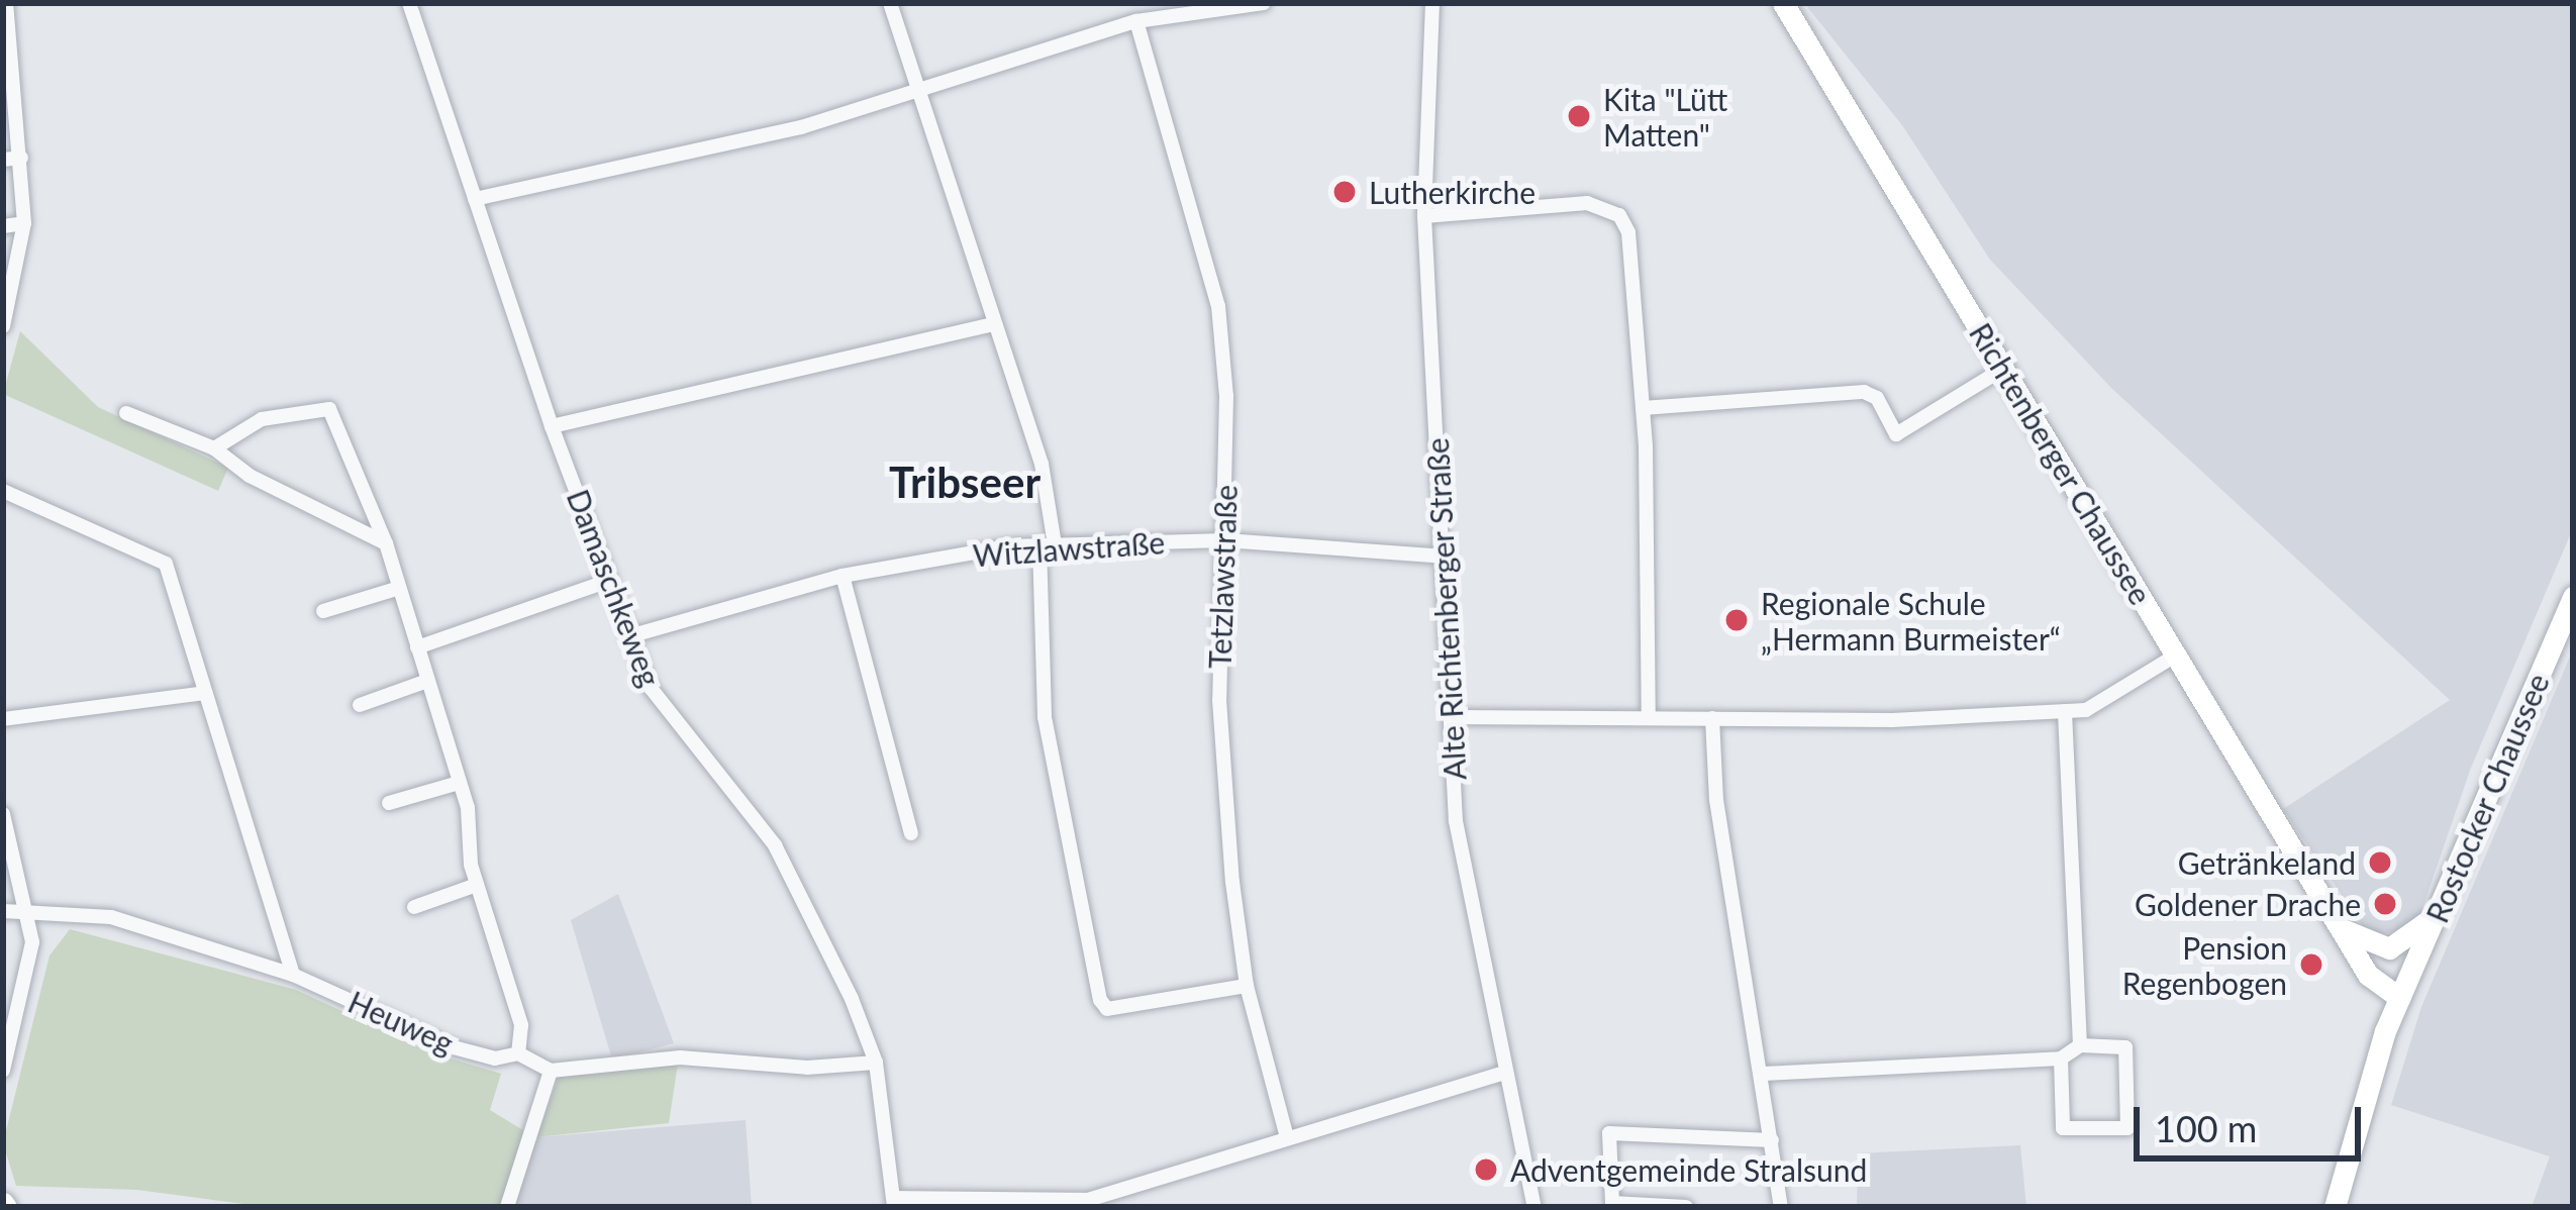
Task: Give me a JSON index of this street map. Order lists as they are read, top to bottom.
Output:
{
  "streets": {
    "street": [
      "Richtenberger Chaussee",
      "Witzlawstraße",
      "Tetzlawstraße",
      "Damaschkeweg",
      "Alte Richtenberger Straße",
      "Rostocker Chaussee",
      "Heuweg"
    ]
  },
  "crossings": [
    ["Richtenberger Chaussee", "Rostocker Chaussee"],
    ["Witzlawstraße", "Tetzlawstraße"],
    ["Witzlawstraße", "Damaschkeweg"],
    ["Witzlawstraße", "Alte Richtenberger Straße"]
  ],
  "districts": ["Tribseer"],
  "places": [
    "Kita \"Lütt Matten\"",
    "Lutherkirche",
    "Regionale Schule „Hermann Burmeister“",
    "Getränkeland",
    "Goldener Drache",
    "Pension Regenbogen",
    "Adventgemeinde Stralsund"
  ],
  "scale_bar": "100 m"
}
